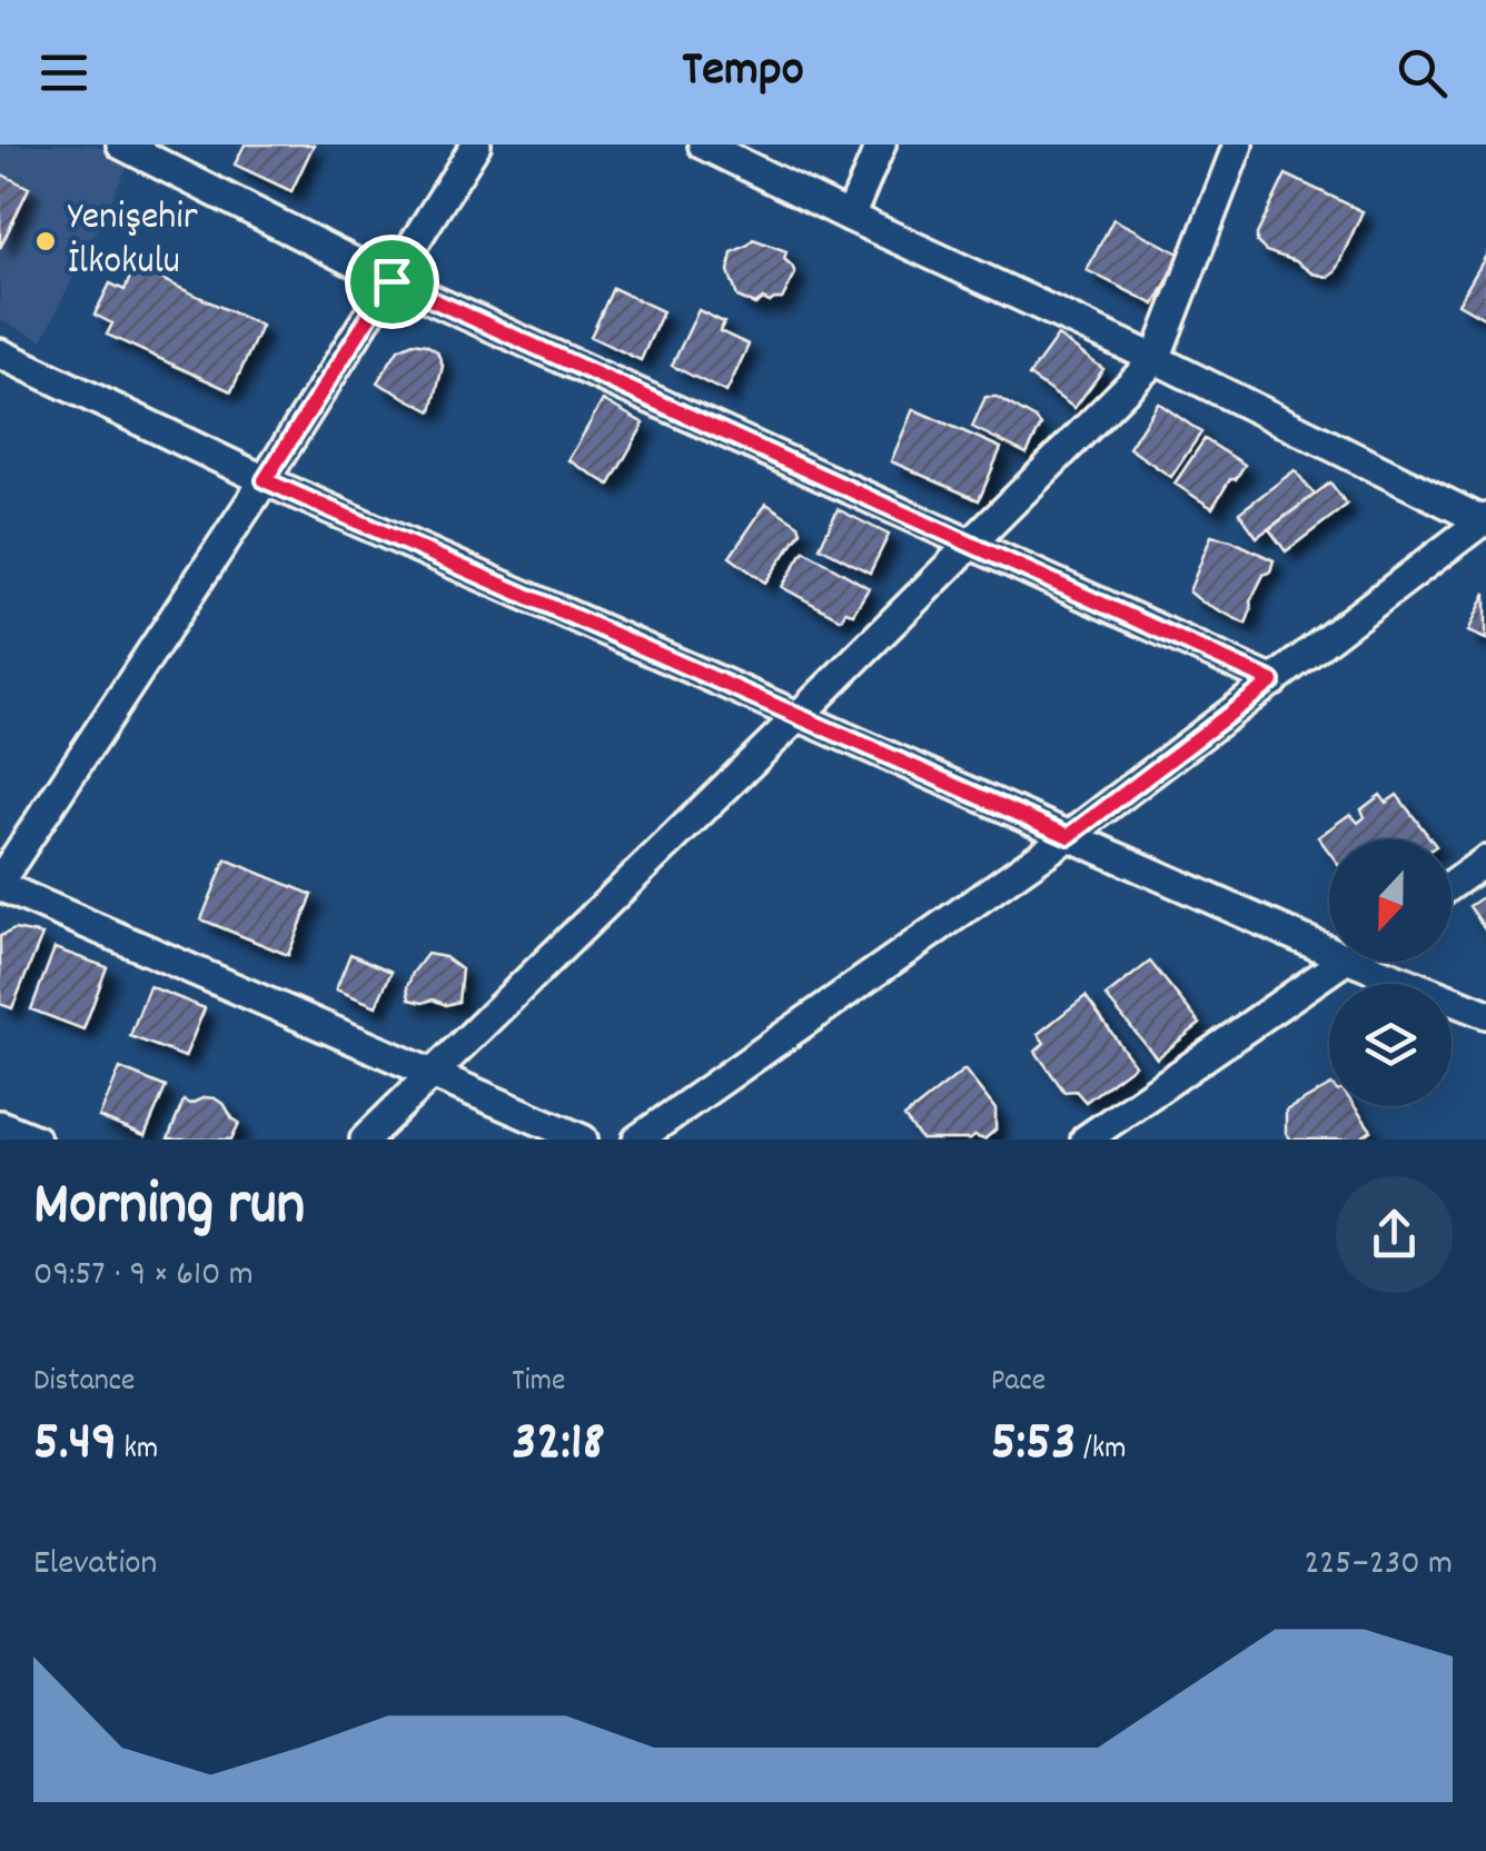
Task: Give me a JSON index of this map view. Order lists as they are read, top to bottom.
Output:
{
  "places": ["Yenişehir İlkokulu"],
  "north": "bottom",
  "page": {
    "header": "Tempo",
    "heading": ["Morning run", "09:57 · 9 × 610 m"],
    "stats": [
      ["Distance", "5.49 km"],
      ["Time", "32:18"],
      ["Pace", "5:53 /km"]
    ],
    "chart": ["Elevation", "225–230 m"]
  }
}
